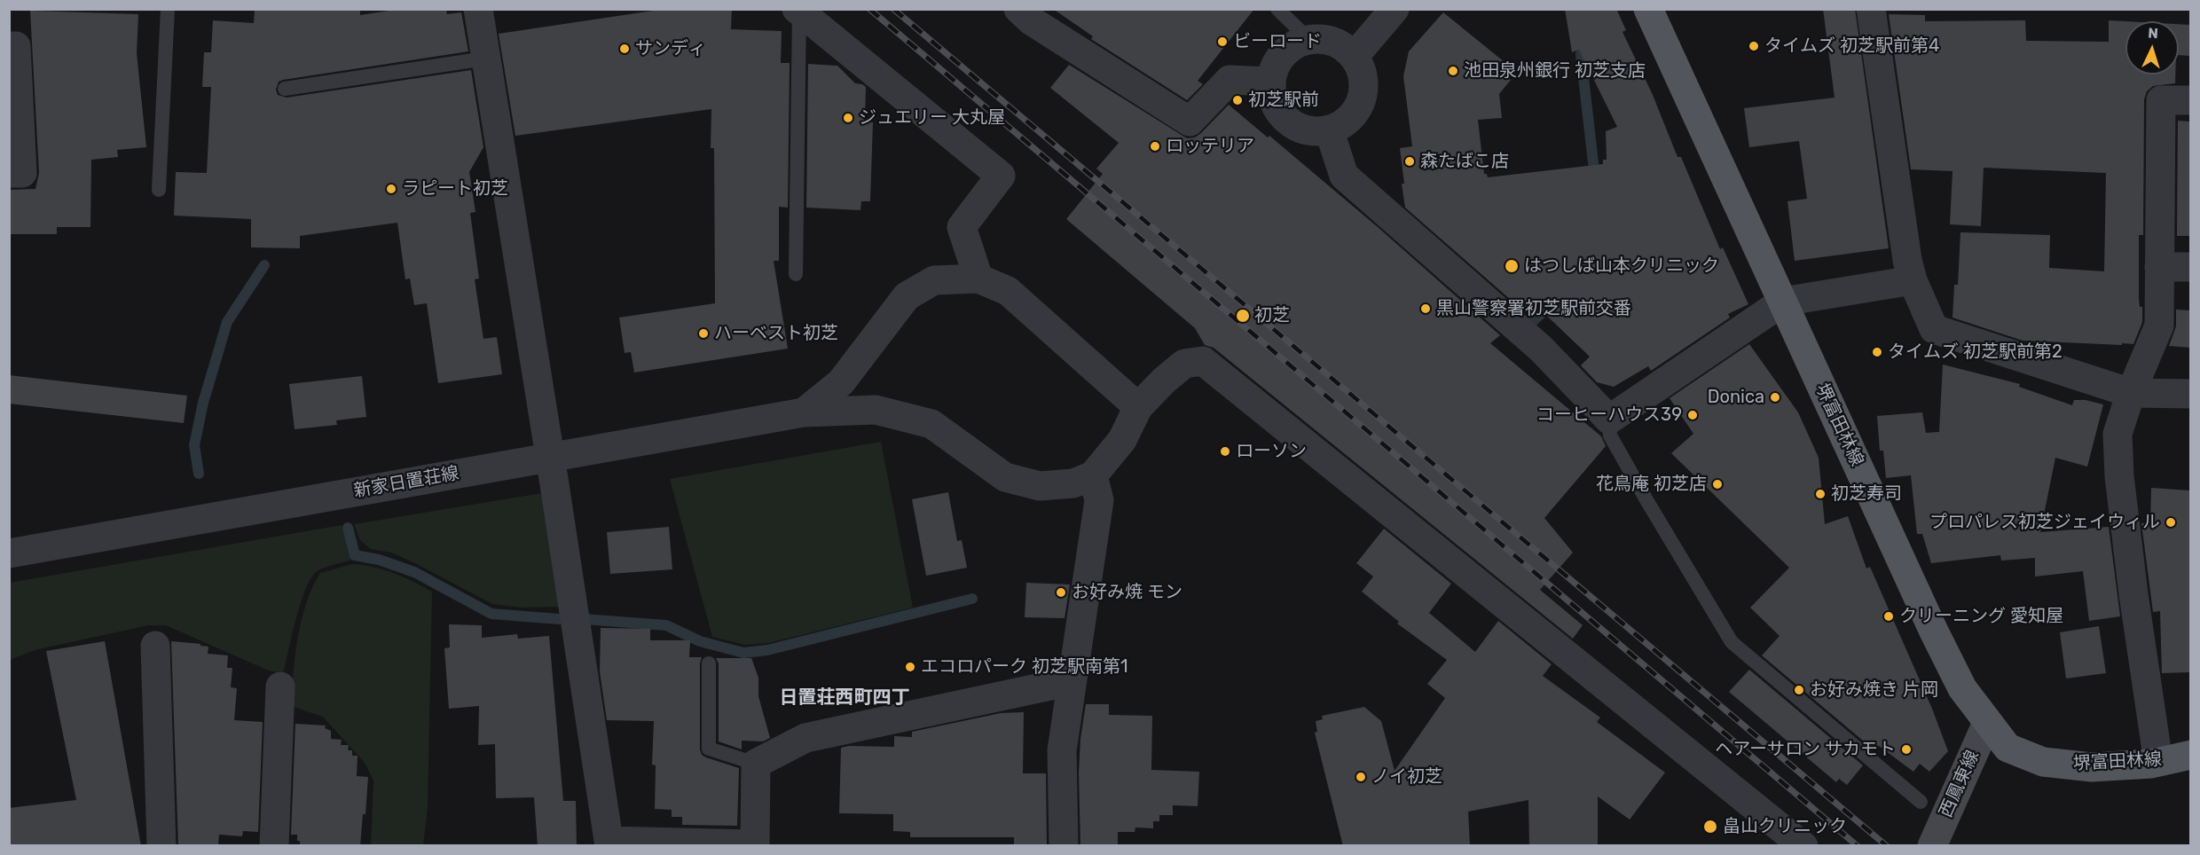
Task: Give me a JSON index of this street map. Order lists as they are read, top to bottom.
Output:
{
  "streets": {
    "main road": ["堺富田林線", "西鳳東線"],
    "street": ["新家日置荘線"]
  },
  "crossings": [
    ["堺富田林線", "西鳳東線"]
  ],
  "districts": ["日置荘西町四丁"],
  "places": [
    "ビーロード",
    "タイムズ 初芝駅前第4",
    "サンディ",
    "池田泉州銀行 初芝支店",
    "初芝駅前",
    "ジュエリー 大丸屋",
    "ロッテリア",
    "森たばこ店",
    "ラピート初芝",
    "はつしば山本クリニック",
    "黒山警察署初芝駅前交番",
    "初芝",
    "ハーベスト初芝",
    "タイムズ 初芝駅前第2",
    "Donica",
    "コーヒーハウス39",
    "ローソン",
    "花鳥庵 初芝店",
    "初芝寿司",
    "プロパレス初芝ジェイウィル",
    "お好み焼 モン",
    "クリーニング 愛知屋",
    "エコロパーク 初芝駅南第1",
    "お好み焼き 片岡",
    "ヘアーサロン サカモト",
    "ノイ初芝",
    "畠山クリニック"
  ],
  "north": "top"
}
